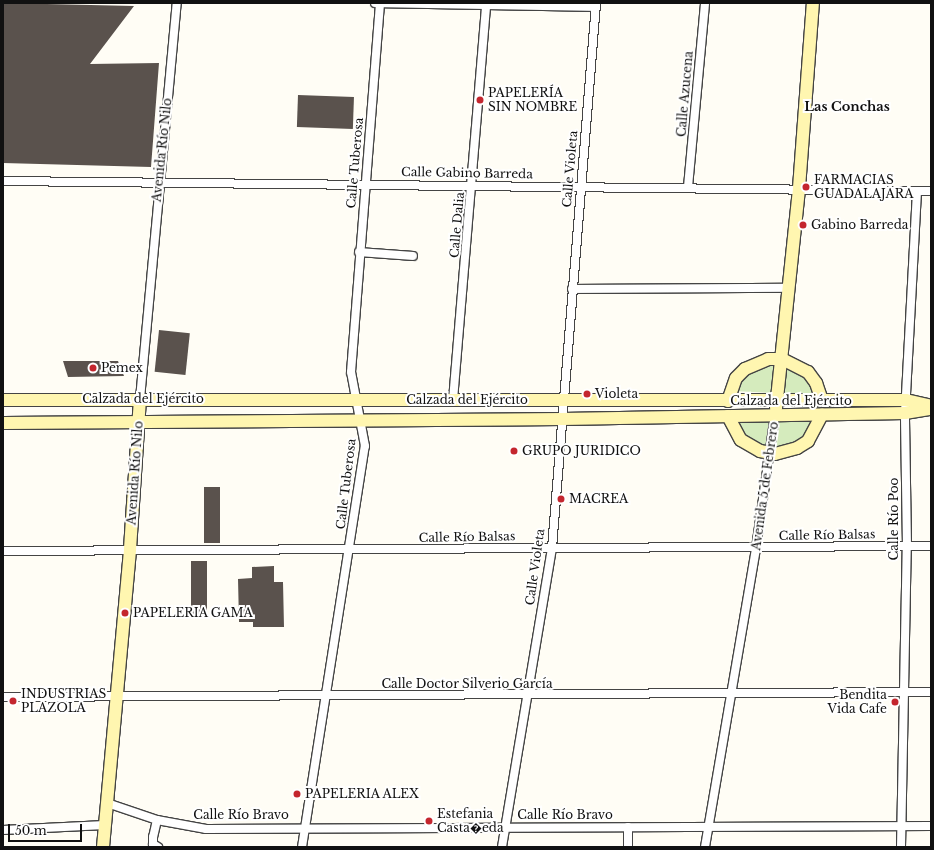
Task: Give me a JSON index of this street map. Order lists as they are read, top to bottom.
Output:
{
  "streets": {
    "main road": ["Avenida Río Nilo", "Calzada del Ejército", "Avenida 5 de Febrero"],
    "street": [
      "Calle Azucena",
      "Calle Tuberosa",
      "Calle Violeta",
      "Calle Gabino Barreda",
      "Calle Dalia",
      "Calle Río Poo",
      "Calle Río Balsas",
      "Calle Doctor Silverio García",
      "Calle Río Bravo"
    ]
  },
  "crossings": [
    ["Calle Azucena", "Calle Gabino Barreda"],
    ["Avenida Río Nilo", "Calle Gabino Barreda"],
    ["Avenida Río Nilo", "Calzada del Ejército"],
    ["Avenida Río Nilo", "Calle Río Balsas"],
    ["Avenida Río Nilo", "Calle Doctor Silverio García"],
    ["Avenida Río Nilo", "Calle Río Bravo"],
    ["Calle Tuberosa", "Calle Gabino Barreda"],
    ["Calle Tuberosa", "Calzada del Ejército"],
    ["Calle Tuberosa", "Calle Río Balsas"],
    ["Calle Tuberosa", "Calle Doctor Silverio García"],
    ["Calle Tuberosa", "Calle Río Bravo"],
    ["Calle Violeta", "Calle Gabino Barreda"],
    ["Calle Violeta", "Calzada del Ejército"],
    ["Calle Violeta", "Calle Río Balsas"],
    ["Calle Violeta", "Calle Doctor Silverio García"],
    ["Calle Violeta", "Calle Río Bravo"],
    ["Calle Gabino Barreda", "Calle Dalia"],
    ["Calle Gabino Barreda", "Avenida 5 de Febrero"],
    ["Calle Gabino Barreda", "Calle Río Poo"],
    ["Calle Dalia", "Calzada del Ejército"],
    ["Calzada del Ejército", "Avenida 5 de Febrero"],
    ["Calzada del Ejército", "Calle Río Poo"],
    ["Avenida 5 de Febrero", "Calle Río Balsas"],
    ["Avenida 5 de Febrero", "Calle Doctor Silverio García"],
    ["Avenida 5 de Febrero", "Calle Río Bravo"],
    ["Calle Río Poo", "Calle Río Balsas"],
    ["Calle Río Poo", "Calle Doctor Silverio García"],
    ["Calle Río Poo", "Calle Río Bravo"]
  ],
  "districts": ["Las Conchas"],
  "places": [
    "PAPELERÍA SIN NOMBRE",
    "FARMACIAS GUADALAJARA",
    "Gabino Barreda",
    "Pemex",
    "Violeta",
    "GRUPO JURIDICO",
    "MACREA",
    "PAPELERIA GAMA",
    "INDUSTRIAS PLAZOLA",
    "Bendita Vida Cafe",
    "PAPELERIA ALEX",
    "Estefania Casta�eda"
  ],
  "scale_bar": "50 m"
}
